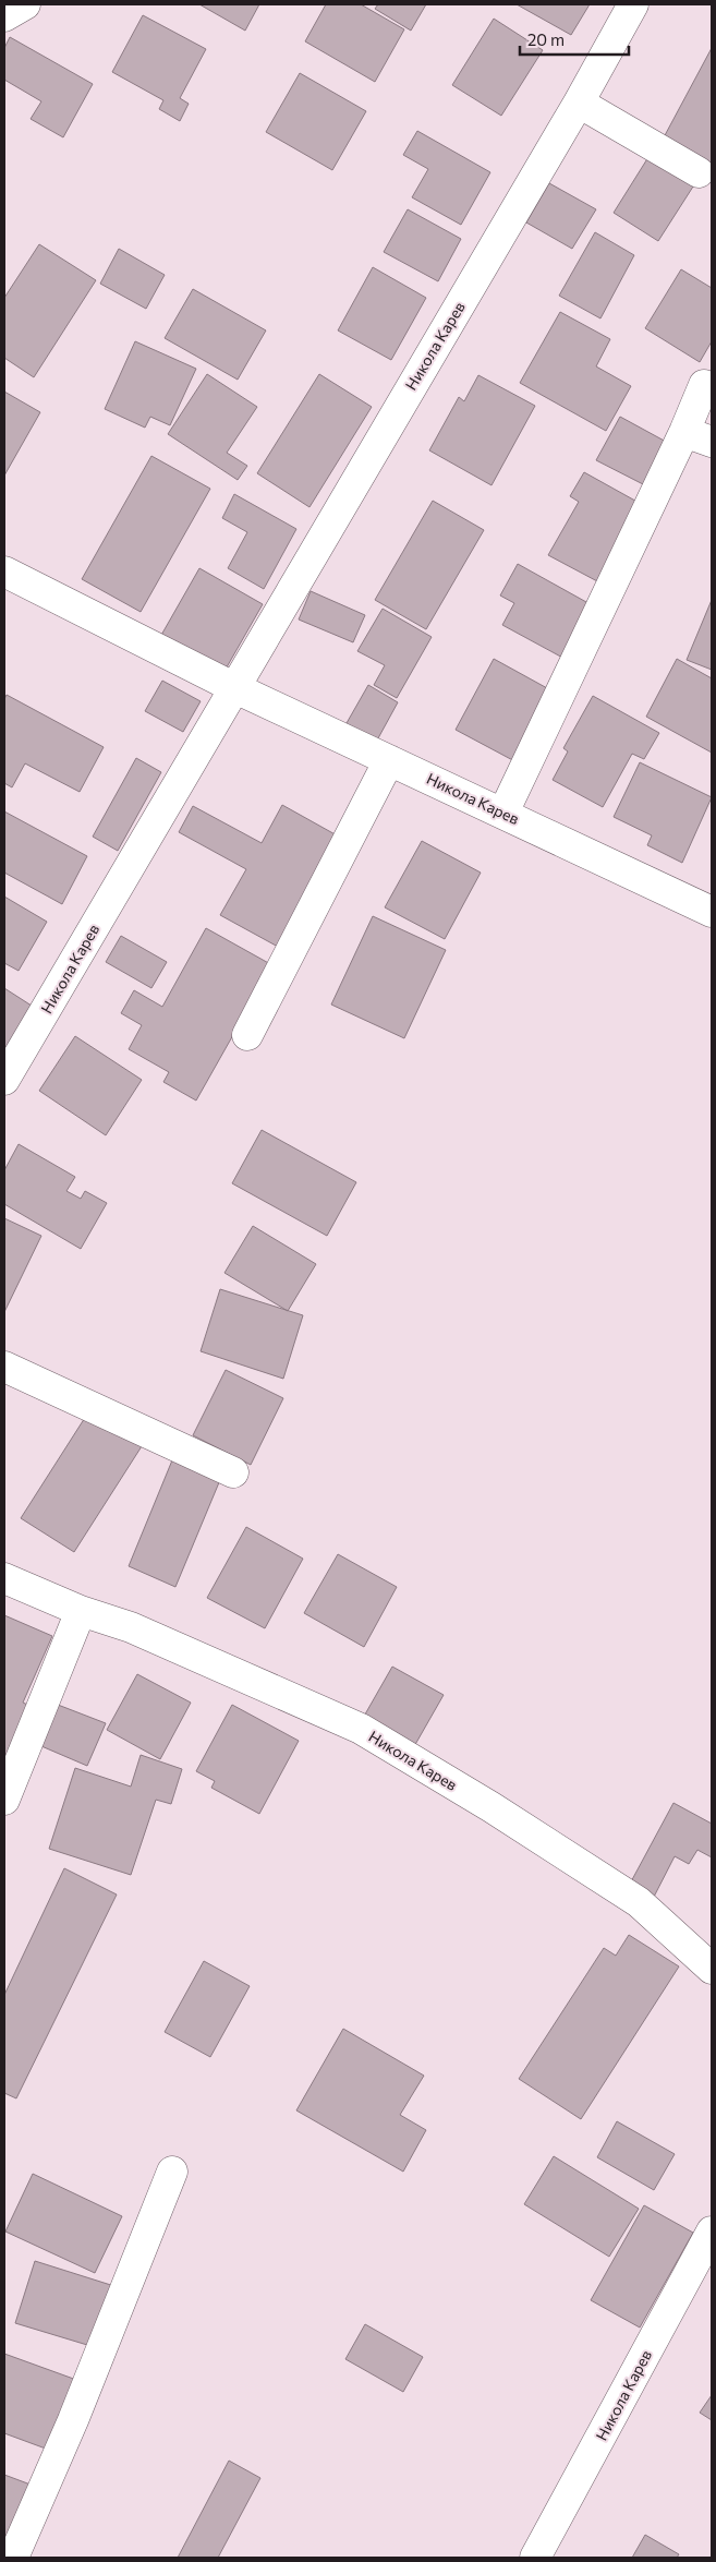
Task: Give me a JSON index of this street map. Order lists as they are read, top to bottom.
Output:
{
  "streets": {
    "street": ["Никола Карев"]
  },
  "scale_bar": "20 m"
}
